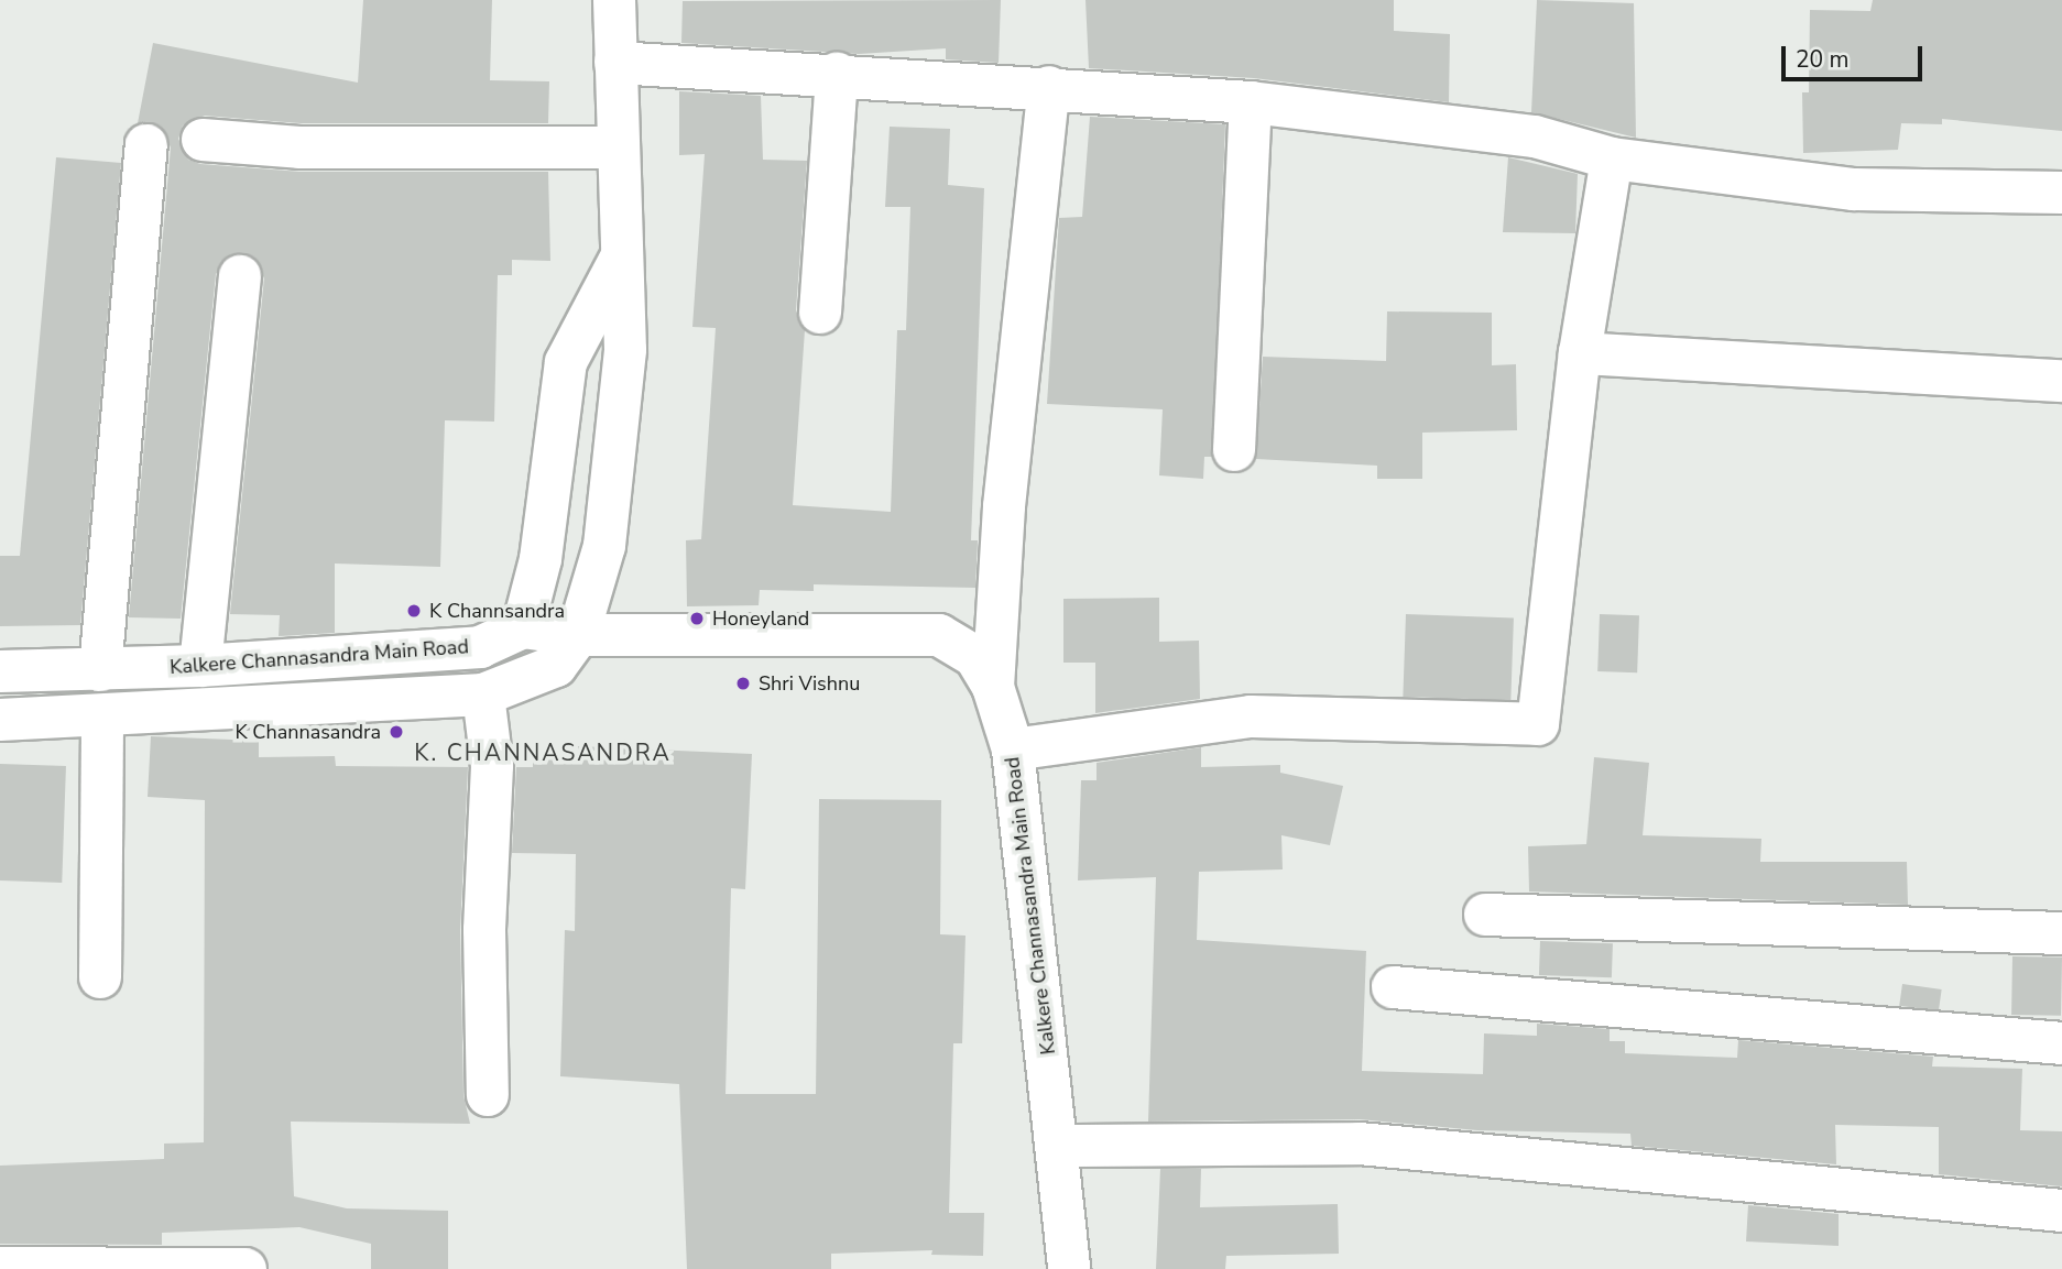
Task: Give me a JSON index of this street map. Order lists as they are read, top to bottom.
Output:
{
  "streets": {
    "street": ["Kalkere Channasandra Main Road"]
  },
  "districts": ["K. CHANNASANDRA"],
  "places": [
    "K Channsandra",
    "Honeyland",
    "Shri Vishnu",
    "K Channasandra"
  ],
  "scale_bar": "20 m"
}
